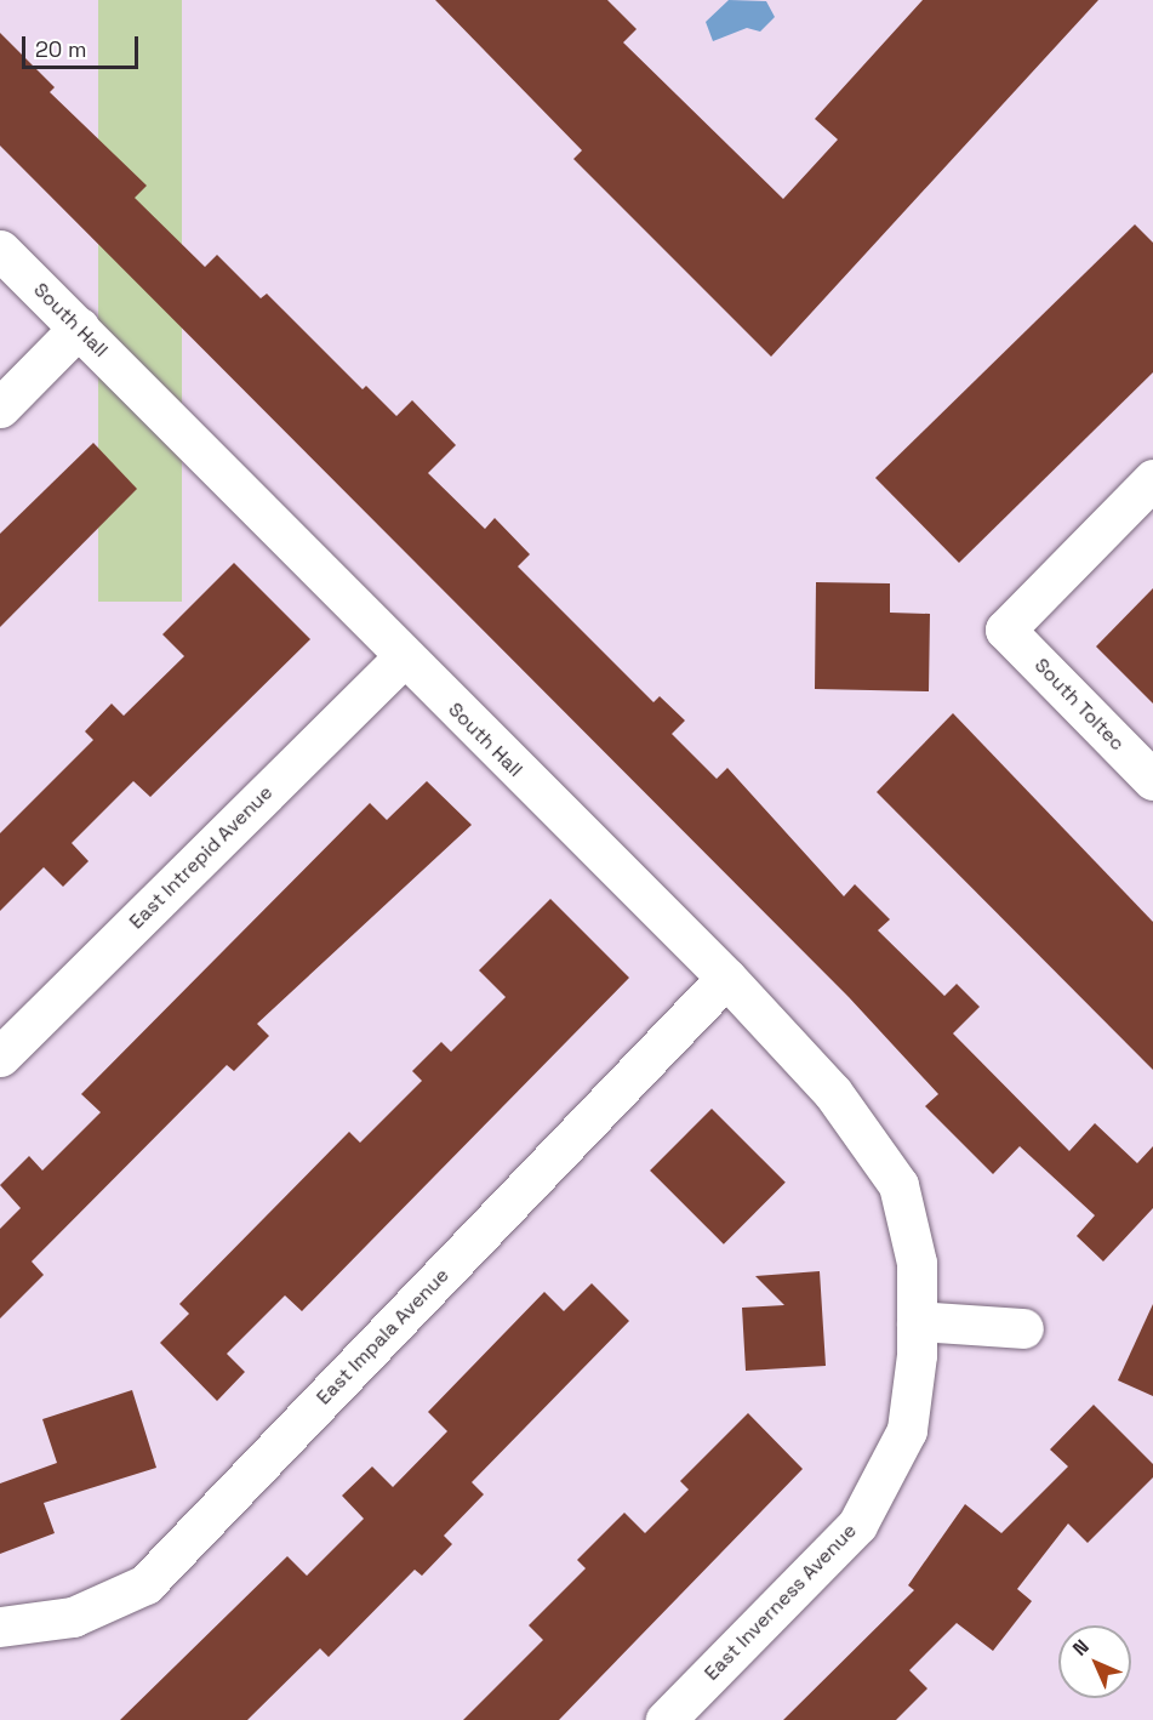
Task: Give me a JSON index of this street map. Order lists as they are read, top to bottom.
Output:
{
  "streets": {
    "street": [
      "South Hall",
      "South Toltec",
      "East Intrepid Avenue",
      "East Impala Avenue",
      "East Inverness Avenue"
    ]
  },
  "crossings": [
    ["South Hall", "East Intrepid Avenue"],
    ["South Hall", "East Impala Avenue"],
    ["South Hall", "East Inverness Avenue"]
  ],
  "scale_bar": "20 m",
  "north": "top left"
}
